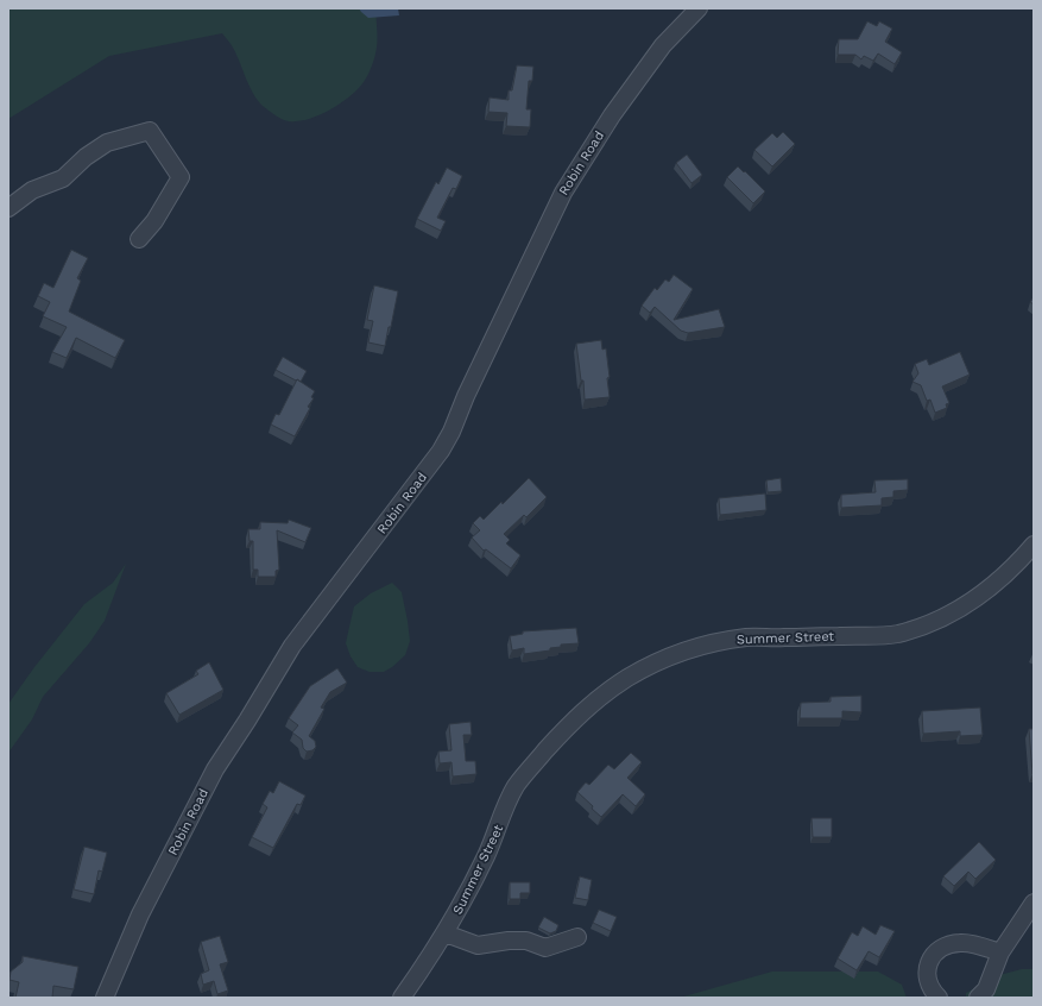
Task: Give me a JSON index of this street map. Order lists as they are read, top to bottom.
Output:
{
  "streets": {
    "street": ["Robin Road", "Summer Street"]
  }
}
